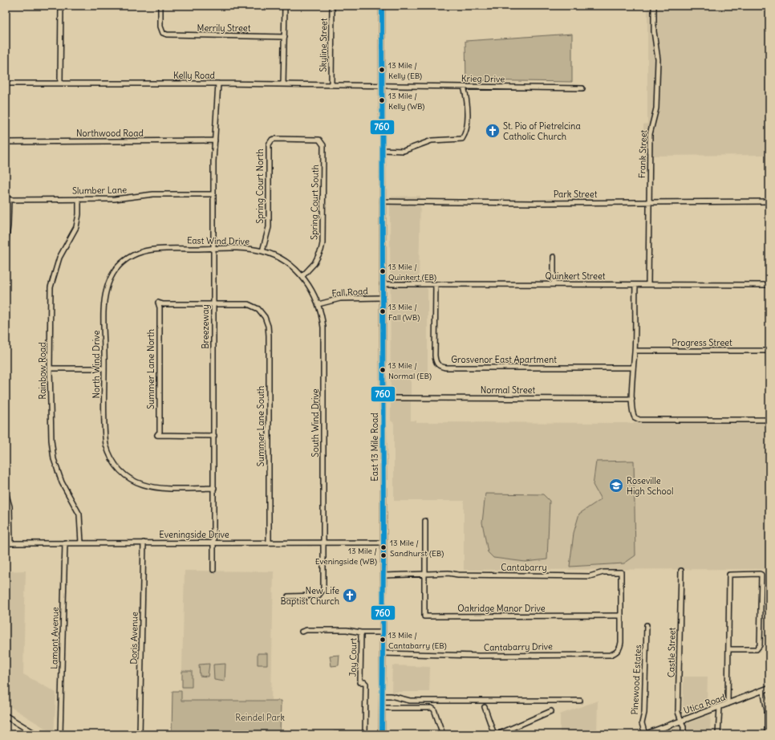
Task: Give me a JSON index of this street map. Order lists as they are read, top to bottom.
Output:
{
  "streets": {
    "main road": ["East 13 Mile Road", "Utica Road"],
    "street": [
      "Merrily Street",
      "Skyline Street",
      "Kelly Road",
      "Krieg Drive",
      "Northwood Road",
      "Frank Street",
      "Spring Court North",
      "Slumber Lane",
      "Park Street",
      "Spring Court South",
      "East Wind Drive",
      "Quinkert Street",
      "Fall Road",
      "Breezeway",
      "Progress Street",
      "Grosvenor East Apartment",
      "North Wind Drive",
      "Summer Lane North",
      "Rainbow Road",
      "Normal Street",
      "South Wind Drive",
      "Summer Lane South",
      "Eveningside Drive",
      "Cantabarry",
      "Oakridge Manor Drive",
      "Lamont Avenue",
      "Doris Avenue",
      "Cantabarry Drive",
      "Castle Street",
      "Joy Court",
      "Pinewood Estates"
    ]
  },
  "crossings": [
    ["Skyline Street", "Kelly Road"],
    ["Kelly Road", "Krieg Drive"],
    ["Kelly Road", "Breezeway"],
    ["Kelly Road", "East 13 Mile Road"],
    ["Krieg Drive", "East 13 Mile Road"],
    ["Northwood Road", "Breezeway"],
    ["Frank Street", "Park Street"],
    ["Frank Street", "Quinkert Street"],
    ["Spring Court North", "Spring Court South"],
    ["Spring Court North", "East Wind Drive"],
    ["Slumber Lane", "Breezeway"],
    ["Slumber Lane", "Rainbow Road"],
    ["Park Street", "East 13 Mile Road"],
    ["Spring Court South", "East Wind Drive"],
    ["East Wind Drive", "Fall Road"],
    ["East Wind Drive", "Breezeway"],
    ["East Wind Drive", "North Wind Drive"],
    ["East Wind Drive", "South Wind Drive"],
    ["Quinkert Street", "Grosvenor East Apartment"],
    ["Quinkert Street", "East 13 Mile Road"],
    ["Fall Road", "South Wind Drive"],
    ["Fall Road", "East 13 Mile Road"],
    ["Breezeway", "North Wind Drive"],
    ["Breezeway", "Summer Lane North"],
    ["Breezeway", "Summer Lane South"],
    ["Breezeway", "Eveningside Drive"],
    ["Summer Lane North", "Summer Lane South"],
    ["Rainbow Road", "Eveningside Drive"],
    ["Normal Street", "East 13 Mile Road"],
    ["South Wind Drive", "Eveningside Drive"],
    ["Summer Lane South", "Eveningside Drive"],
    ["East 13 Mile Road", "Eveningside Drive"],
    ["East 13 Mile Road", "Cantabarry"],
    ["East 13 Mile Road", "Cantabarry Drive"],
    ["Eveningside Drive", "Lamont Avenue"],
    ["Eveningside Drive", "Doris Avenue"],
    ["Cantabarry", "Oakridge Manor Drive"],
    ["Cantabarry", "Cantabarry Drive"],
    ["Oakridge Manor Drive", "Cantabarry Drive"],
    ["Castle Street", "Utica Road"],
    ["Pinewood Estates", "Utica Road"]
  ],
  "parks": ["Reindel Park"],
  "places": {
    "other": [
      "13 Mile / Kelly (EB)",
      "13 Mile / Kelly (WB)",
      "13 Mile / Quinkert (EB)",
      "13 Mile / Fall (WB)",
      "13 Mile / Normal (EB)",
      "13 Mile / Sandhurst (EB)",
      "13 Mile / Eveningside (WB)",
      "13 Mile / Cantabarry (EB)"
    ],
    "church": ["St. Pio of Pietrelcina Catholic Church", "New Life Baptist Church"],
    "school or university": ["Roseville High School"]
  },
  "lines": ["transit line 760"]
}
